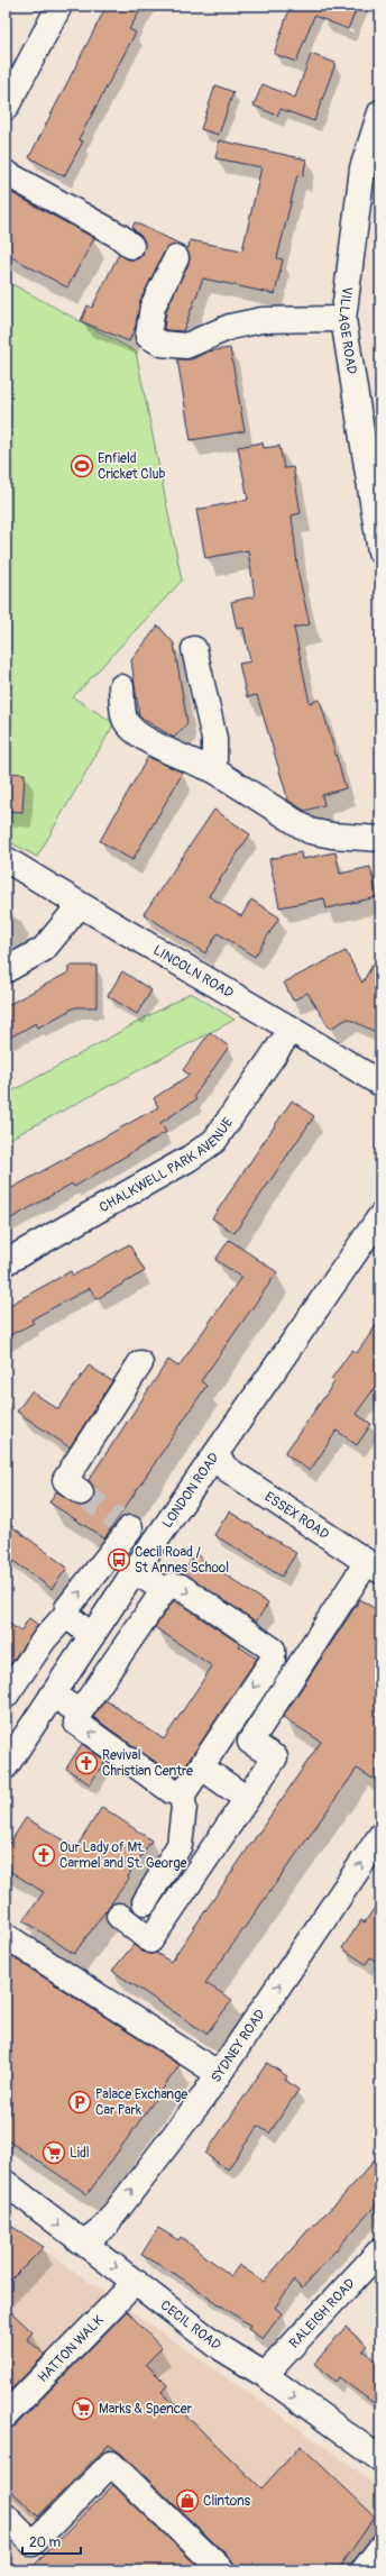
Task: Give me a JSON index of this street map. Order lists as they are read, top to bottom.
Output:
{
  "streets": {
    "street": [
      "VILLAGE ROAD",
      "LINCOLN ROAD",
      "CHALKWELL PARK AVENUE",
      "LONDON ROAD",
      "ESSEX ROAD",
      "SYDNEY ROAD",
      "RALEIGH ROAD",
      "CECIL ROAD",
      "HATTON WALK"
    ]
  },
  "crossings": [
    ["LINCOLN ROAD", "CHALKWELL PARK AVENUE"],
    ["LONDON ROAD", "ESSEX ROAD"],
    ["SYDNEY ROAD", "CECIL ROAD"],
    ["RALEIGH ROAD", "CECIL ROAD"],
    ["CECIL ROAD", "HATTON WALK"]
  ],
  "one_way": ["SYDNEY ROAD"],
  "places": {
    "sports": ["Enfield Cricket Club"],
    "bus stop": ["Cecil Road / St Annes School"],
    "church": ["Revival Christian Centre", "Our Lady of Mt. Carmel and St. George"],
    "parking": ["Palace Exchange Car Park"],
    "supermarket": ["Lidl", "Marks & Spencer"],
    "shop": ["Clintons"]
  },
  "scale_bar": "20 m"
}
